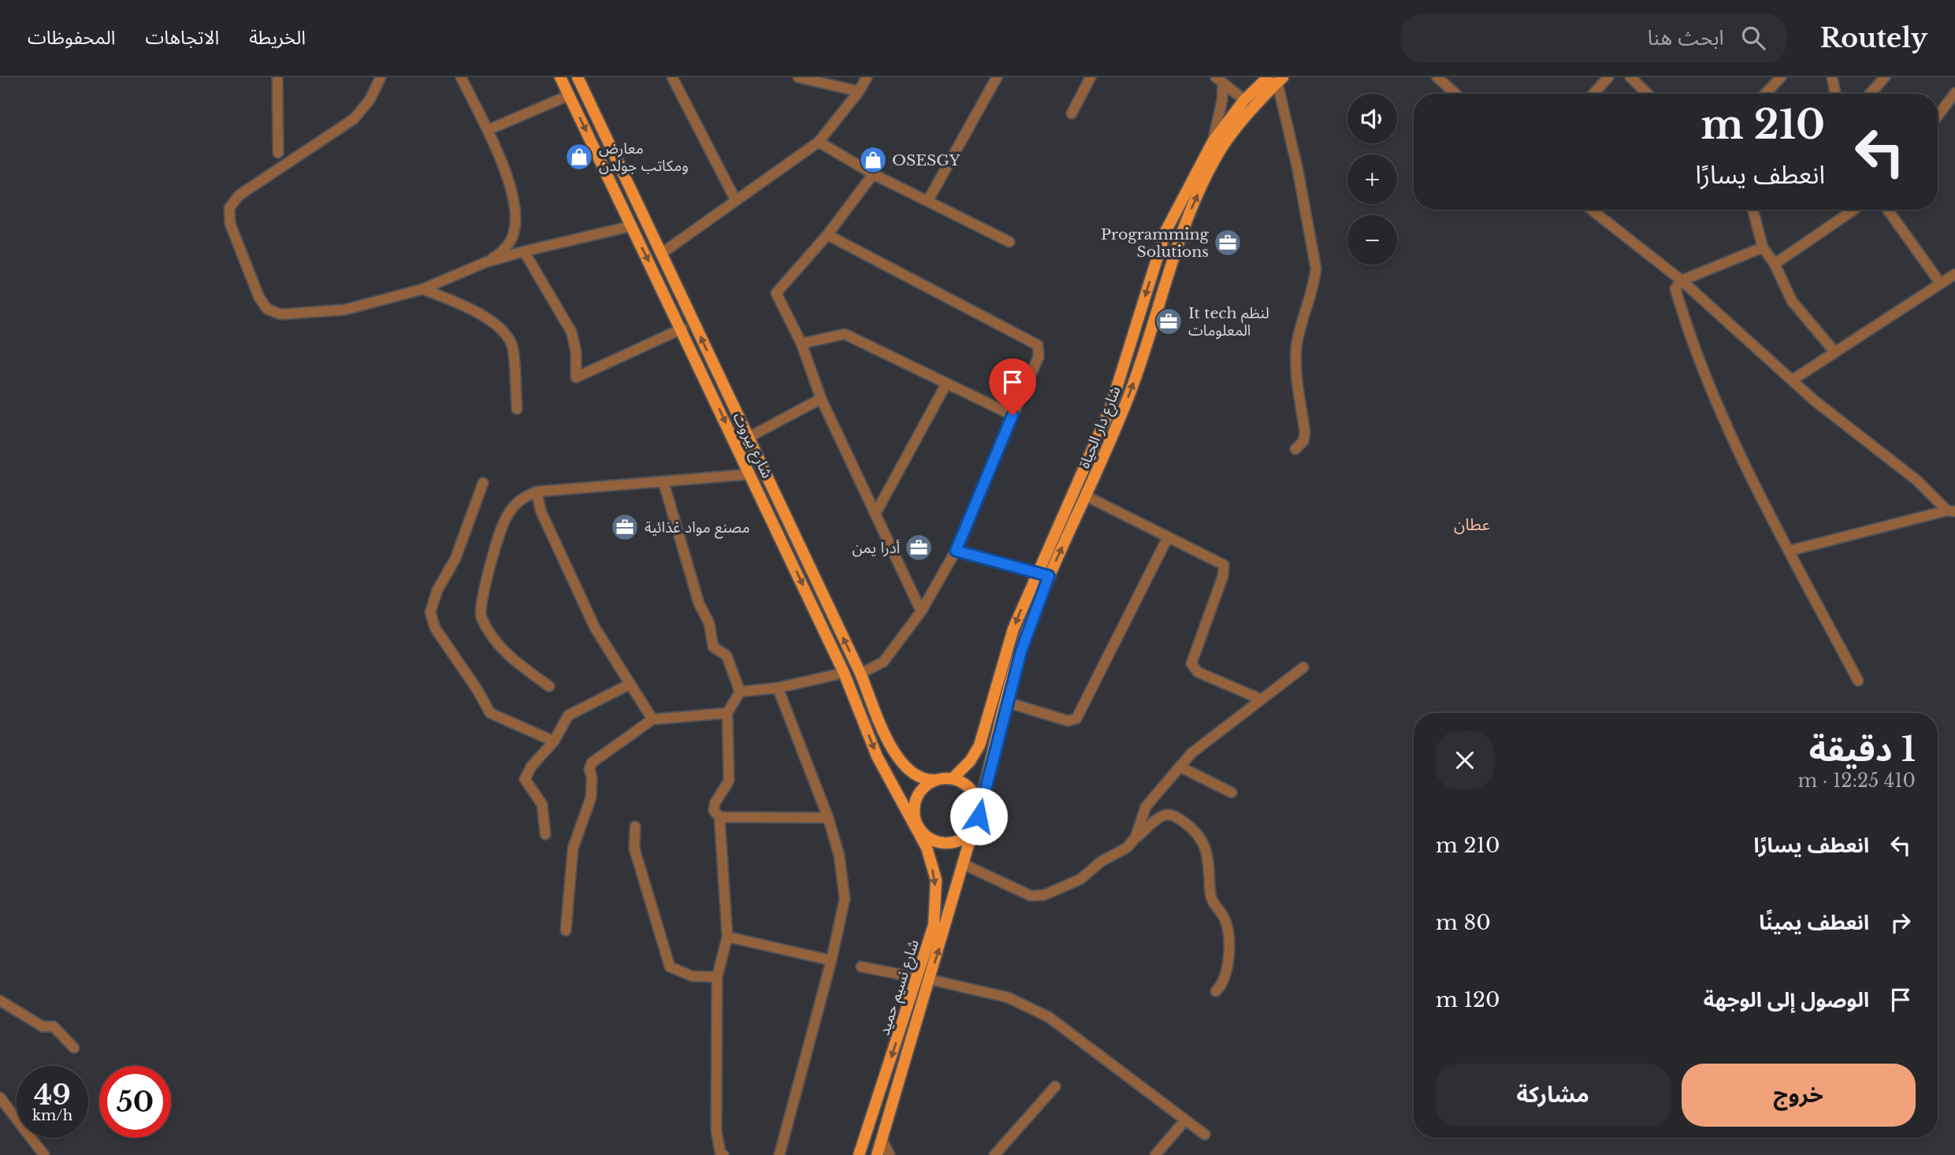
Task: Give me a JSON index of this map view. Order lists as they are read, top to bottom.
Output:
{
  "streets": {
    "main road": ["شارع دار الحياة", "شارع بيروت", "شارع نسيم حميد"]
  },
  "crossings": [
    ["شارع دار الحياة", "شارع بيروت"],
    ["شارع دار الحياة", "شارع نسيم حميد"],
    ["شارع بيروت", "شارع نسيم حميد"]
  ],
  "districts": ["عطان"],
  "places": {
    "shop": ["معارض ومكاتب جولدن", "OSESGY"],
    "office": [
      "Programming Solutions",
      "It tech لنظم المعلومات",
      "مصنع مواد غذائية",
      "أدرا يمن"
    ]
  },
  "page": {
    "header": "Routely",
    "search": "ابحث هنا",
    "nav": ["الخريطة", "الاتجاهات", "المحفوظات"],
    "map_buttons": ["+", "−"],
    "turn": ["210 m", "انعطف يسارًا"],
    "heading": ["1 دقيقة", "410 m · 12:25"],
    "list": [
      {
        "name": "انعطف يسارًا",
        "value": "210 m"
      },
      {
        "name": "انعطف يمينًا",
        "value": "80 m"
      },
      {
        "name": "الوصول إلى الوجهة",
        "value": "120 m"
      }
    ],
    "buttons": ["خروج", "مشاركة"],
    "speed": "49 km/h",
    "limit": "50"
  }
}
